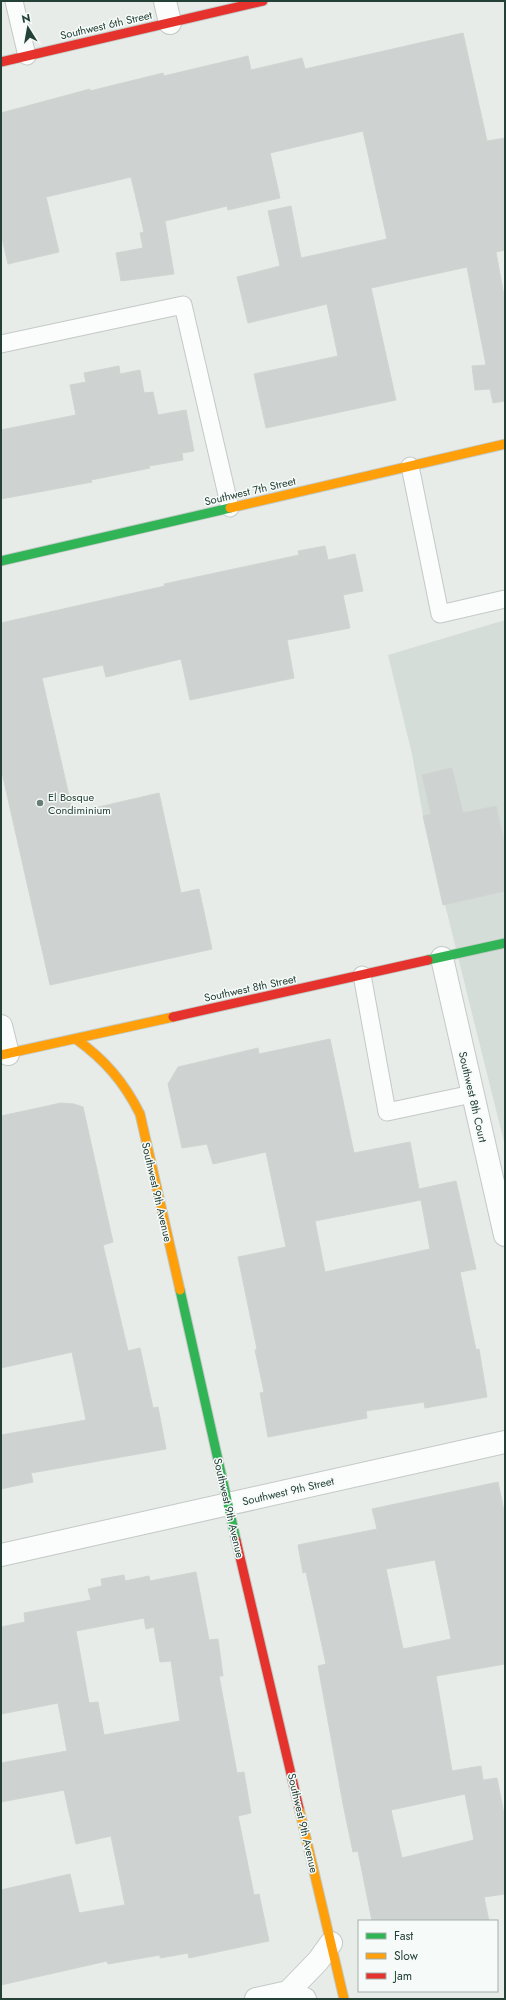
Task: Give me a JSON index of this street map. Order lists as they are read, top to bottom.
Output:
{
  "streets": {
    "street": [
      "Southwest 6th Street",
      "Southwest 7th Street",
      "Southwest 8th Street",
      "Southwest 8th Court",
      "Southwest 9th Avenue",
      "Southwest 9th Street"
    ]
  },
  "crossings": [
    ["Southwest 8th Street", "Southwest 8th Court"],
    ["Southwest 8th Street", "Southwest 9th Avenue"],
    ["Southwest 9th Avenue", "Southwest 9th Street"]
  ],
  "places": ["El Bosque Condiminium"],
  "legend": ["Fast", "Slow", "Jam"],
  "north": "top"
}
